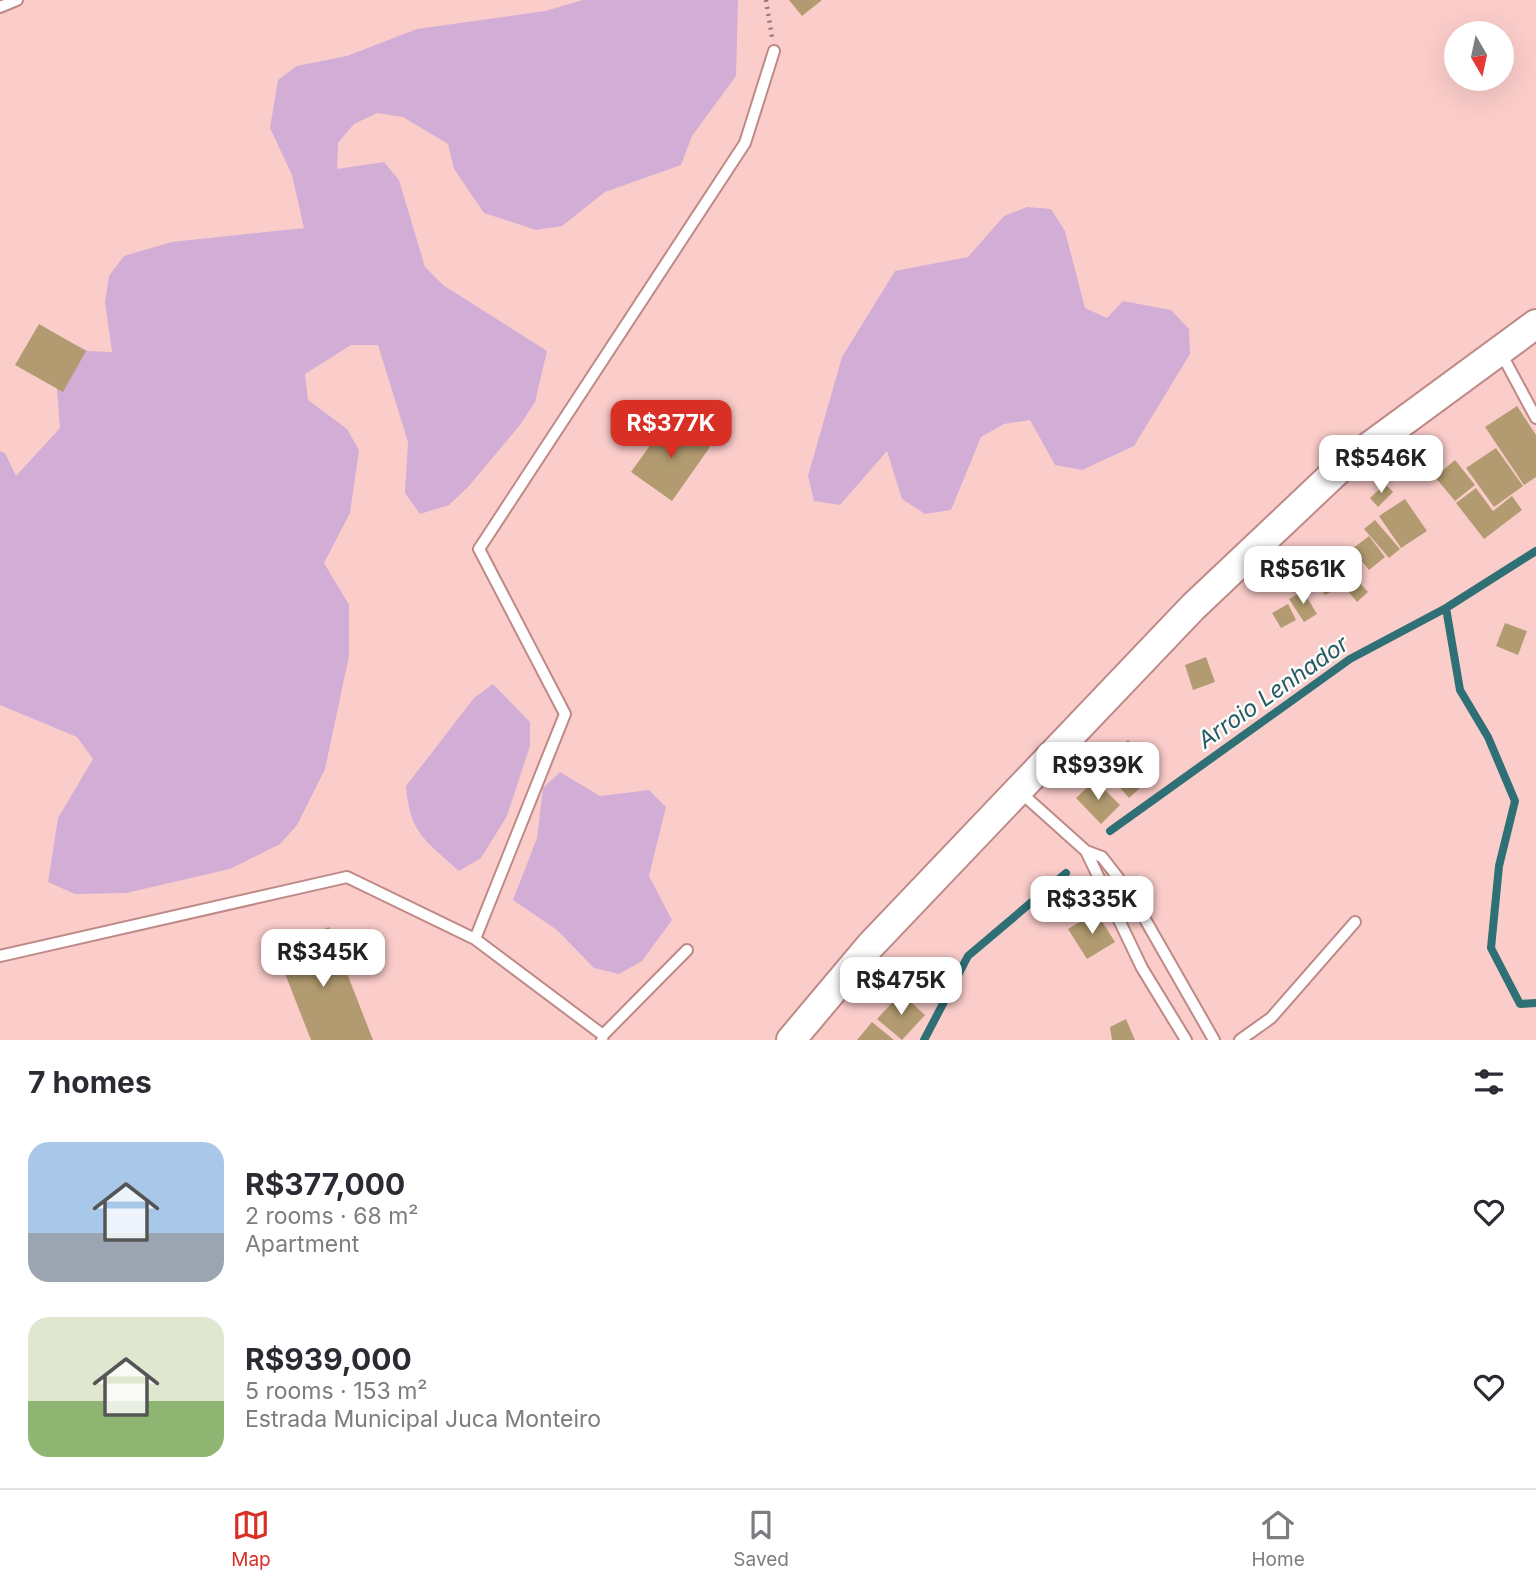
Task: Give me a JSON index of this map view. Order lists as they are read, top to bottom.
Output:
{
  "water": ["Arroio Lenhador"],
  "north": "bottom",
  "page": {
    "price": [
      "R$377K",
      "R$546K",
      "R$561K",
      "R$939K",
      "R$335K",
      "R$345K",
      "R$475K"
    ],
    "heading": "7 homes",
    "list": [
      {
        "name": "R$377,000",
        "note": "2 rooms · 68 m² · Apartment"
      },
      {
        "name": "R$939,000",
        "note": "5 rooms · 153 m² · Estrada Municipal Juca Monteiro"
      }
    ],
    "tabs": ["Map", "Saved", "Home"]
  }
}
